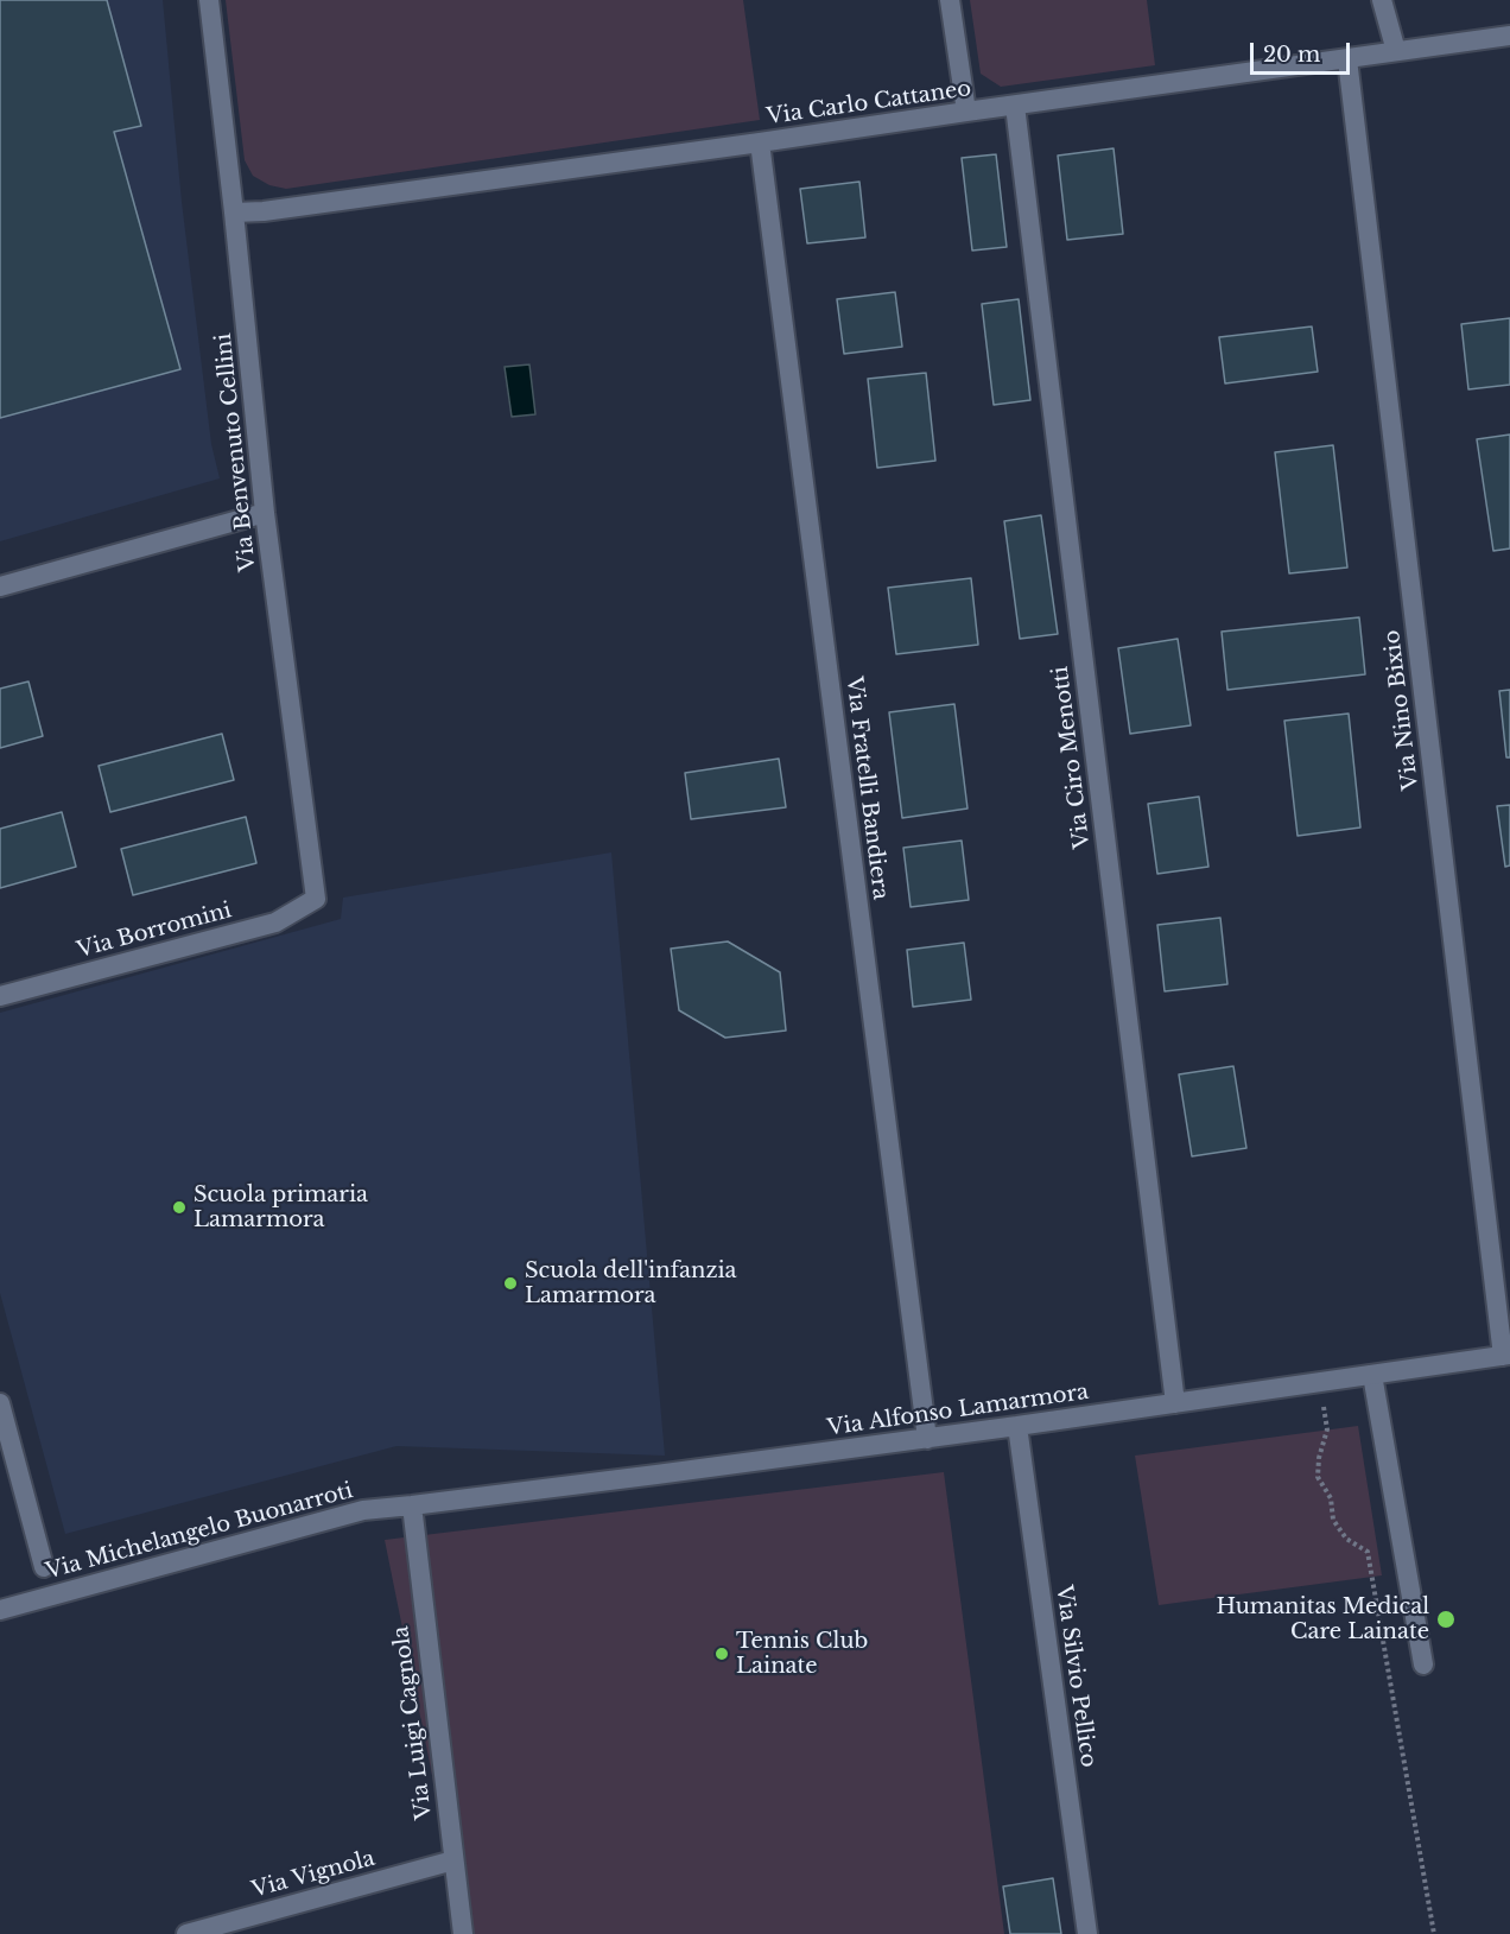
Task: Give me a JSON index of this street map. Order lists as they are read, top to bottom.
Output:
{
  "streets": {
    "street": [
      "Via Carlo Cattaneo",
      "Via Benvenuto Cellini",
      "Via Nino Bixio",
      "Via Ciro Menotti",
      "Via Fratelli Bandiera",
      "Via Borromini",
      "Via Alfonso Lamarmora",
      "Via Michelangelo Buonarroti",
      "Via Silvio Pellico",
      "Via Luigi Cagnola",
      "Via Vignola"
    ]
  },
  "crossings": [
    ["Via Carlo Cattaneo", "Via Benvenuto Cellini"],
    ["Via Carlo Cattaneo", "Via Nino Bixio"],
    ["Via Carlo Cattaneo", "Via Ciro Menotti"],
    ["Via Carlo Cattaneo", "Via Fratelli Bandiera"],
    ["Via Benvenuto Cellini", "Via Borromini"],
    ["Via Nino Bixio", "Via Alfonso Lamarmora"],
    ["Via Ciro Menotti", "Via Alfonso Lamarmora"],
    ["Via Fratelli Bandiera", "Via Alfonso Lamarmora"],
    ["Via Alfonso Lamarmora", "Via Michelangelo Buonarroti"],
    ["Via Alfonso Lamarmora", "Via Silvio Pellico"],
    ["Via Alfonso Lamarmora", "Via Luigi Cagnola"],
    ["Via Michelangelo Buonarroti", "Via Luigi Cagnola"],
    ["Via Luigi Cagnola", "Via Vignola"]
  ],
  "places": [
    "Scuola primaria Lamarmora",
    "Scuola dell'infanzia Lamarmora",
    "Humanitas Medical Care Lainate",
    "Tennis Club Lainate"
  ],
  "scale_bar": "20 m"
}
